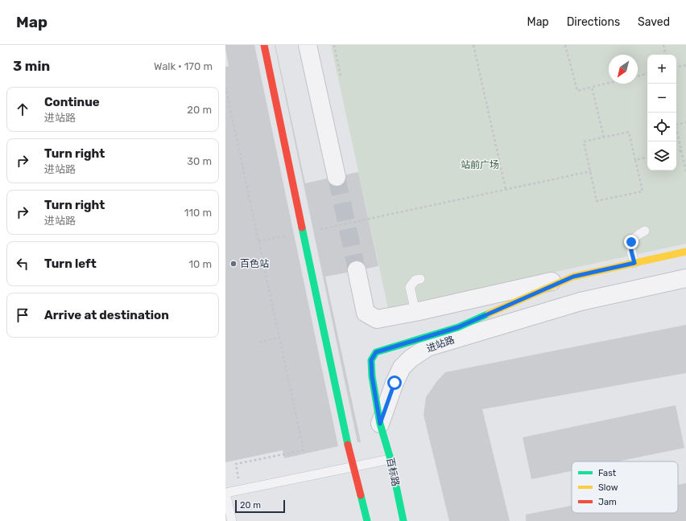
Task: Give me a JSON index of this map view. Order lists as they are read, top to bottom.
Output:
{
  "streets": {
    "street": ["进站路", "百标路"]
  },
  "crossings": [
    ["进站路", "百标路"]
  ],
  "parks": ["站前广场"],
  "places": ["百色站"],
  "legend": ["Fast", "Slow", "Jam"],
  "scale_bar": "20 m",
  "north": "bottom left",
  "page": {
    "header": "Map",
    "nav": ["Map", "Directions", "Saved"],
    "heading": ["3 min", "Walk · 170 m"],
    "map_buttons": ["+", "−"],
    "list": [
      ["Continue", "进站路", "20 m"],
      ["Turn right", "进站路", "30 m"],
      ["Turn right", "进站路", "110 m"],
      ["Turn left", "10 m"],
      "Arrive at destination"
    ],
    "scale": "20 m"
  }
}
